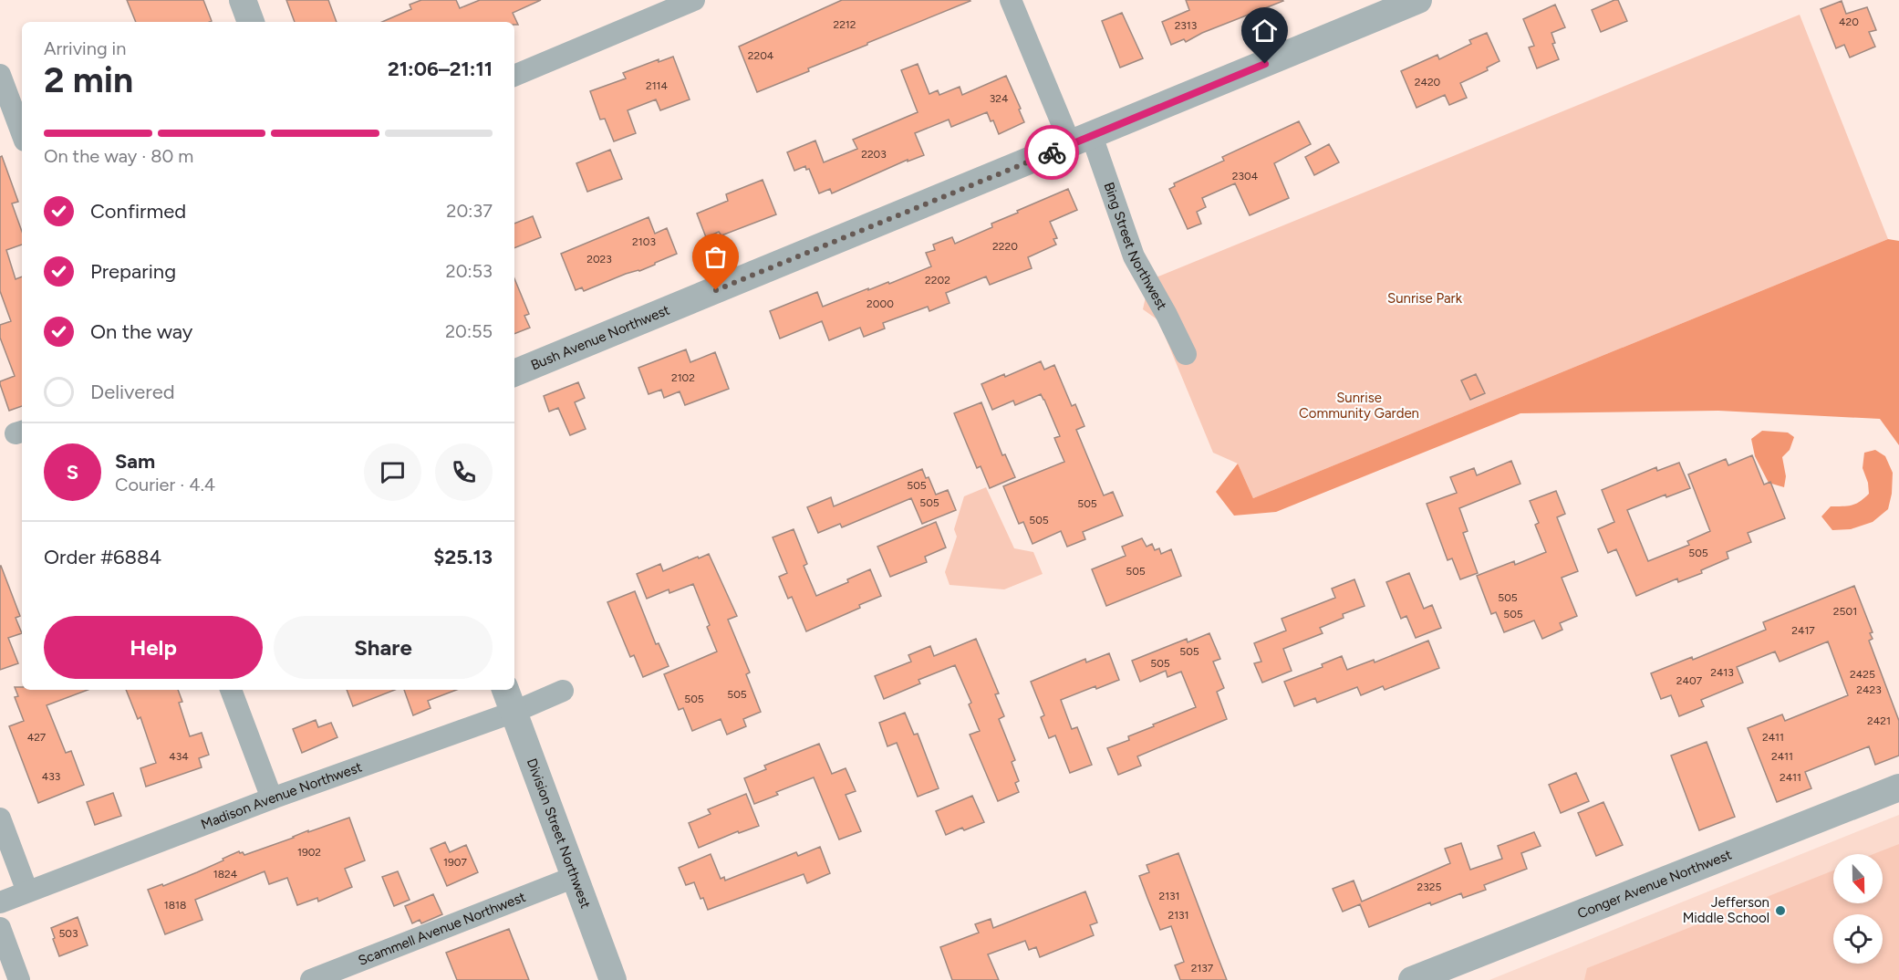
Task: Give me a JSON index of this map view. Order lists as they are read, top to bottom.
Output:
{
  "streets": {
    "street": [
      "Bing Street Northwest",
      "Bush Avenue Northwest",
      "Madison Avenue Northwest",
      "Division Street Northwest",
      "Conger Avenue Northwest",
      "Scammell Avenue Northwest"
    ]
  },
  "crossings": [
    ["Bing Street Northwest", "Bush Avenue Northwest"],
    ["Madison Avenue Northwest", "Division Street Northwest"],
    ["Division Street Northwest", "Scammell Avenue Northwest"]
  ],
  "parks": ["Sunrise Park", "Sunrise Community Garden"],
  "places": ["Jefferson Middle School"],
  "house_numbers": [
    "420",
    "2212",
    "2313",
    "2204",
    "2420",
    "2114",
    "324",
    "2203",
    "2304",
    "2103",
    "2220",
    "2023",
    "2202",
    "2000",
    "2102",
    "505",
    "505",
    "505",
    "505",
    "505",
    "505",
    "505",
    "2501",
    "505",
    "2417",
    "505",
    "505",
    "2413",
    "2425",
    "2407",
    "2423",
    "505",
    "505",
    "2421",
    "427",
    "2411",
    "434",
    "2411",
    "433",
    "2411",
    "1902",
    "1907",
    "1824",
    "2325",
    "2131",
    "1818",
    "2131",
    "503",
    "2137"
  ],
  "north": "bottom",
  "page": {
    "heading": ["2 min", "Arriving in", "21:06–21:11"],
    "panel": [
      "Sam",
      "Courier · 4.4",
      "Order #6884",
      "$25.13"
    ],
    "bar": "On the way · 80 m",
    "list": [
      ["Confirmed", "20:37"],
      ["Preparing", "20:53"],
      ["On the way", "20:55"],
      "Delivered"
    ],
    "round": "S",
    "buttons": ["Help", "Share"]
  }
}
